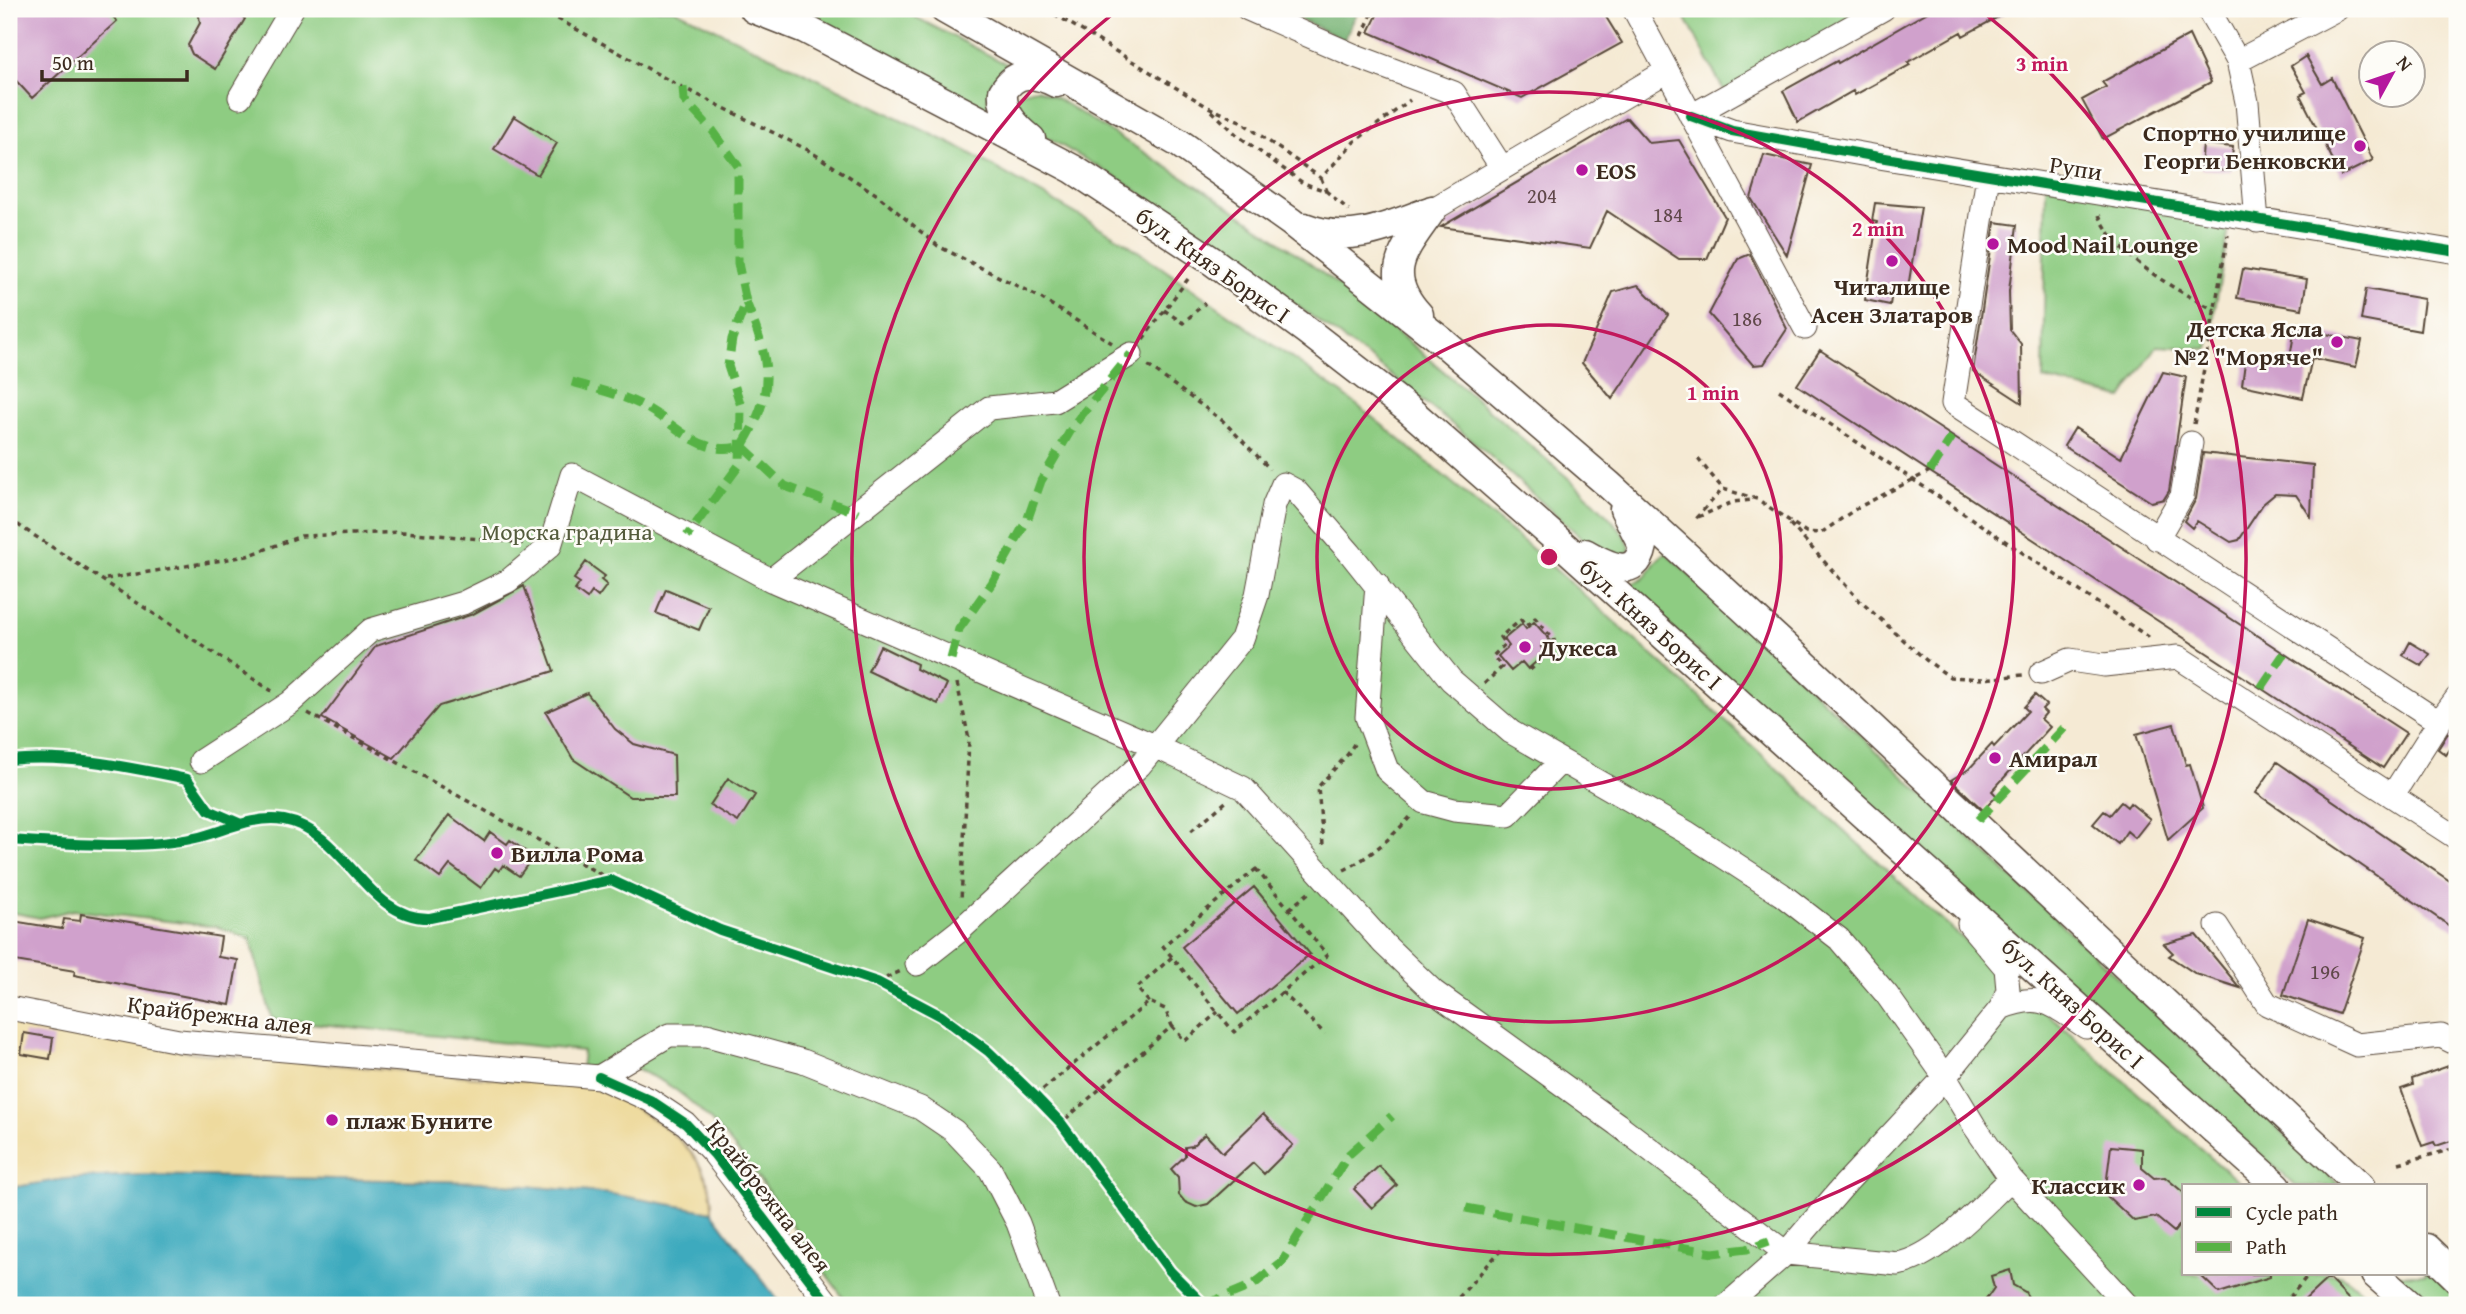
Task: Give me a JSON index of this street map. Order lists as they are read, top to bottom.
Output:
{
  "streets": {
    "main road": ["бул. Княз Борис I"],
    "street": ["Рупи", "Крайбрежна алея"]
  },
  "parks": ["Морска градина"],
  "places": [
    "Спортно училище Георги Бенковски",
    "EOS",
    "Mood Nail Lounge",
    "Читалище Асен Златаров",
    "Детска Ясла №2 \"Моряче\"",
    "Дукеса",
    "Амирал",
    "Вилла Рома",
    "плаж Буните",
    "Классик"
  ],
  "house_numbers": [
    "204",
    "184",
    "186",
    "196"
  ],
  "legend": ["Cycle path", "Path"],
  "scale_bar": "50 m",
  "north": "top right",
  "rings": ["3 min", "2 min", "1 min"]
}
